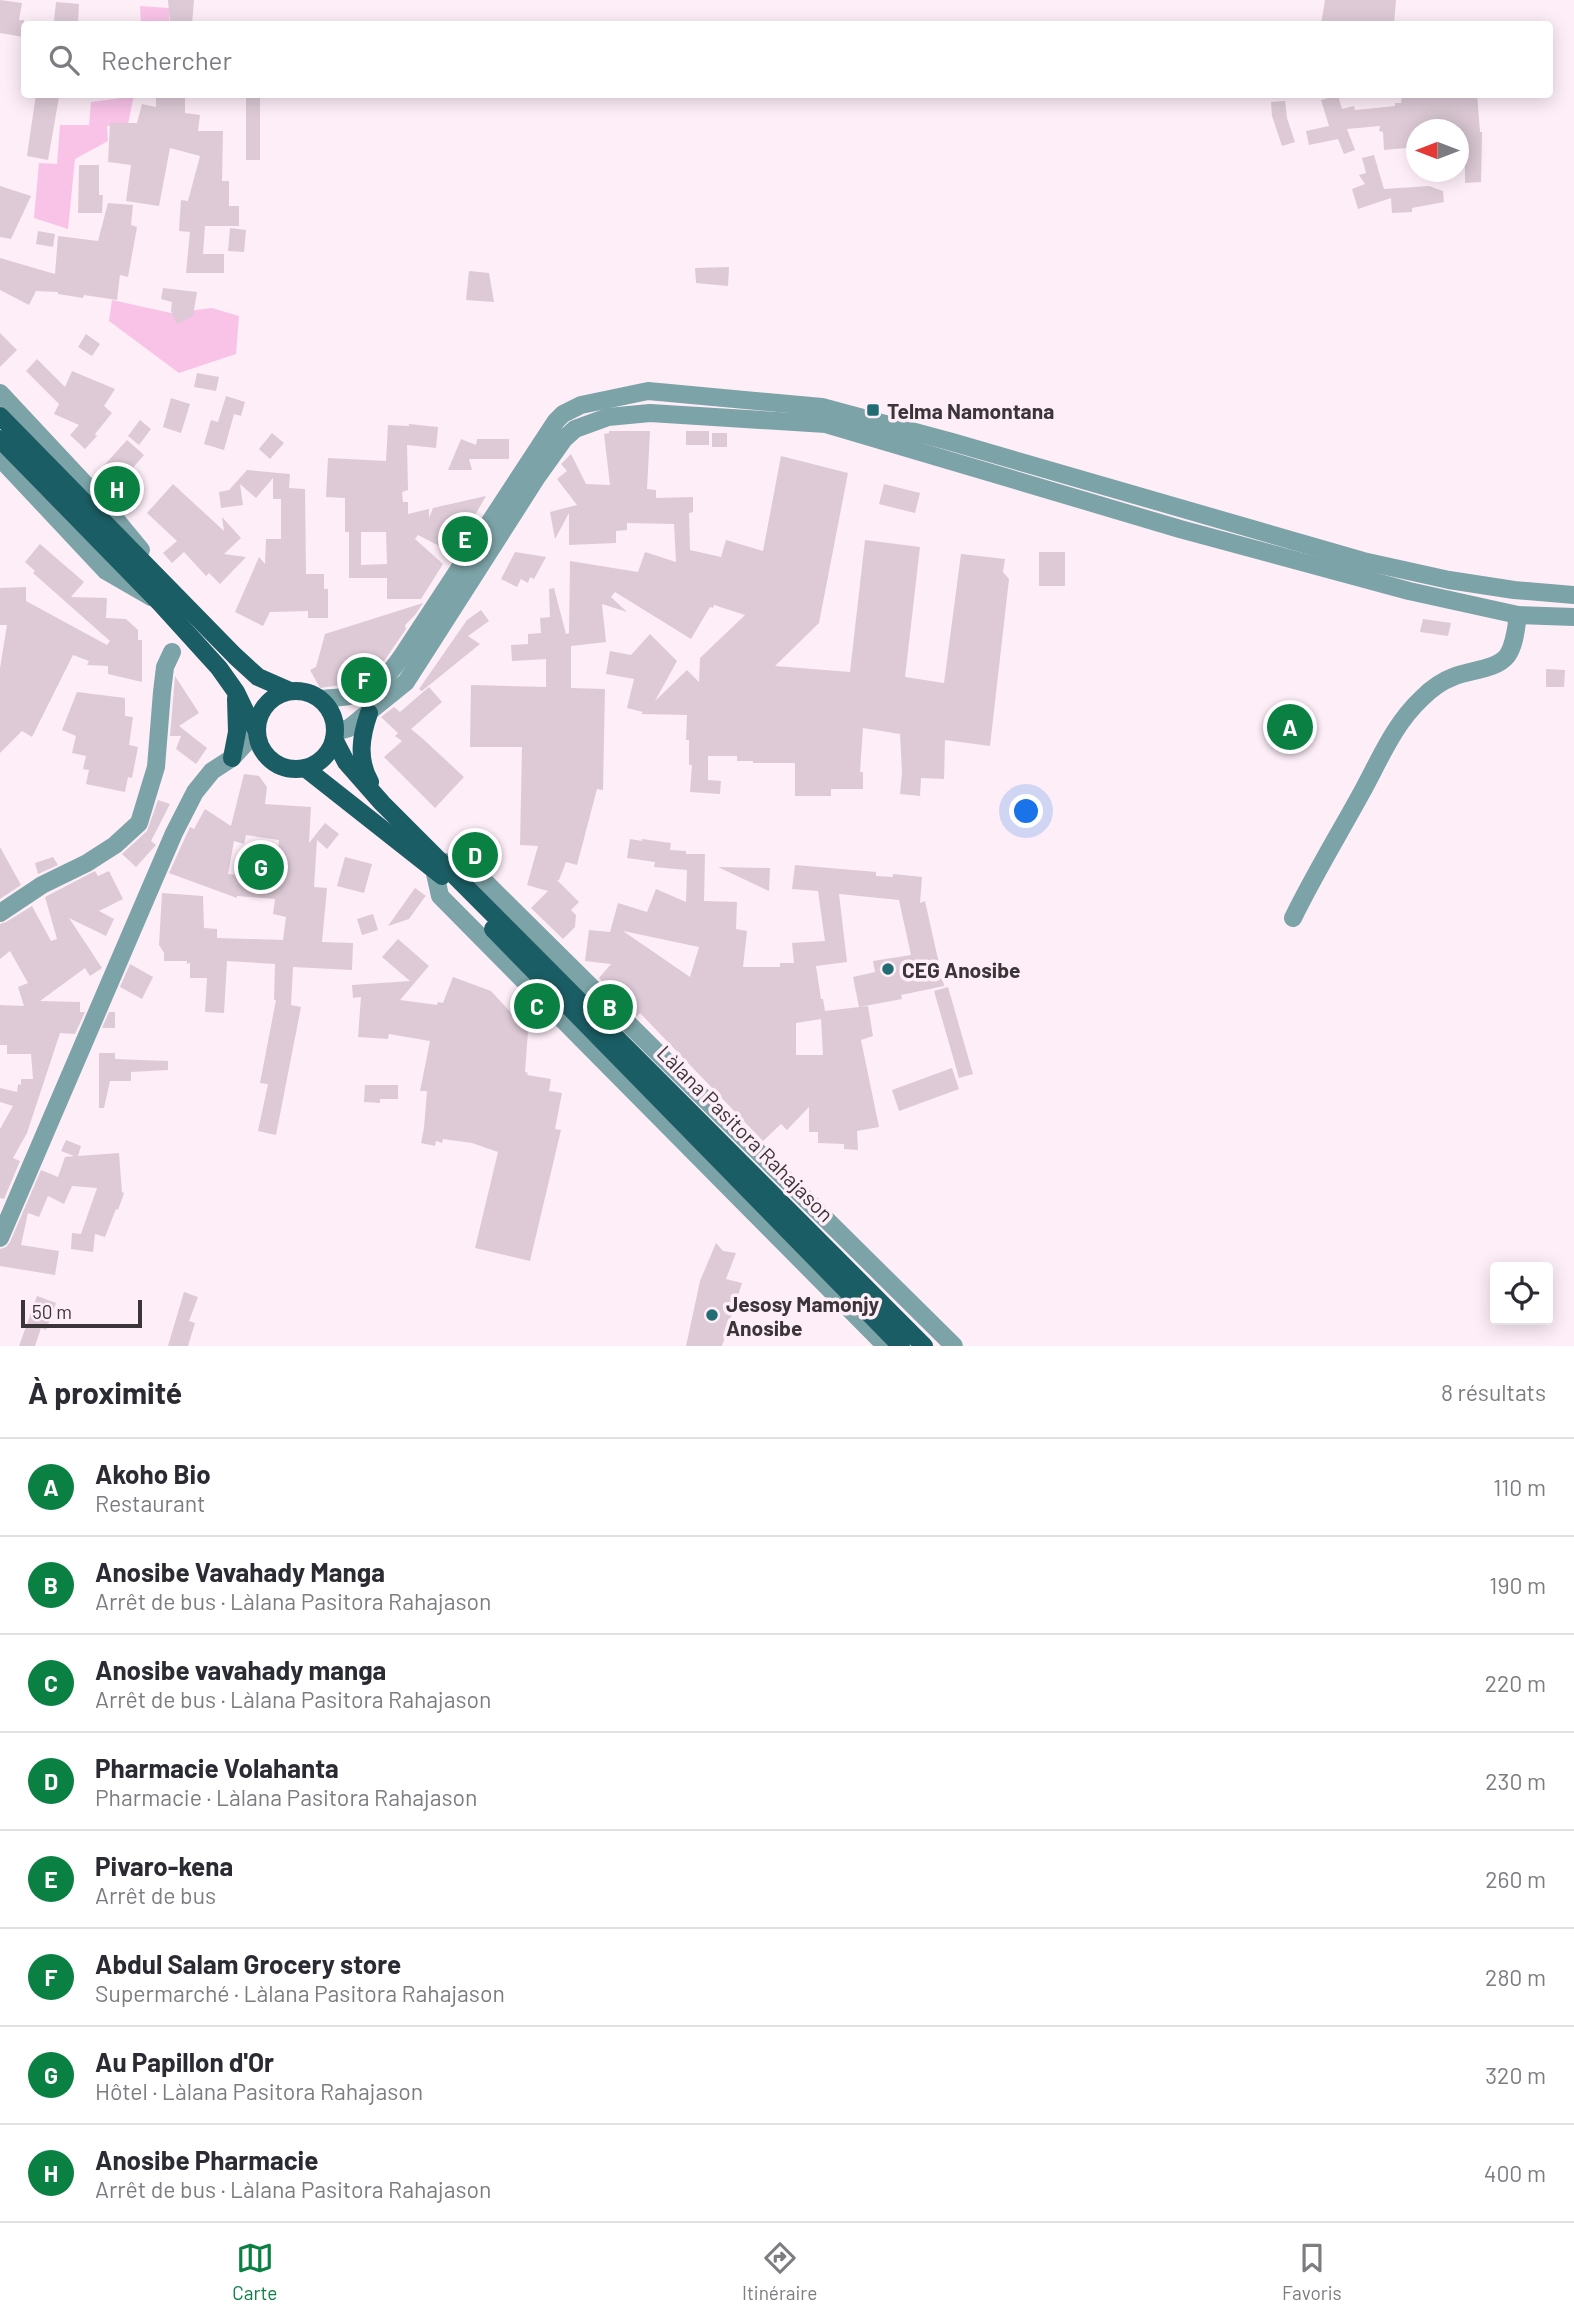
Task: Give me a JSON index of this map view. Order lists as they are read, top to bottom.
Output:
{
  "streets": {
    "main road": ["Làlana Pasitora Rahajason"]
  },
  "places": {
    "transit": ["Telma Namontana"],
    "other": ["CEG Anosibe", "Jesosy Mamonjy Anosibe"]
  },
  "scale_bar": "50 m",
  "north": "left",
  "page": {
    "search": "Rechercher",
    "pins": [
      "H",
      "E",
      "F",
      "A",
      "D",
      "G",
      "C",
      "B"
    ],
    "scale": "50 m",
    "heading": ["À proximité", "8 résultats"],
    "list": [
      {
        "mark": "A",
        "name": "Akoho Bio",
        "note": "Restaurant",
        "value": "110 m"
      },
      {
        "mark": "B",
        "name": "Anosibe Vavahady Manga",
        "note": "Arrêt de bus · Làlana Pasitora Rahajason",
        "value": "190 m"
      },
      {
        "mark": "C",
        "name": "Anosibe vavahady manga",
        "note": "Arrêt de bus · Làlana Pasitora Rahajason",
        "value": "220 m"
      },
      {
        "mark": "D",
        "name": "Pharmacie Volahanta",
        "note": "Pharmacie · Làlana Pasitora Rahajason",
        "value": "230 m"
      },
      {
        "mark": "E",
        "name": "Pivaro-kena",
        "note": "Arrêt de bus",
        "value": "260 m"
      },
      {
        "mark": "F",
        "name": "Abdul Salam Grocery store",
        "note": "Supermarché · Làlana Pasitora Rahajason",
        "value": "280 m"
      },
      {
        "mark": "G",
        "name": "Au Papillon d'Or",
        "note": "Hôtel · Làlana Pasitora Rahajason",
        "value": "320 m"
      },
      {
        "mark": "H",
        "name": "Anosibe Pharmacie",
        "note": "Arrêt de bus · Làlana Pasitora Rahajason",
        "value": "400 m"
      }
    ],
    "nav": ["Carte", "Itinéraire", "Favoris"]
  }
}
